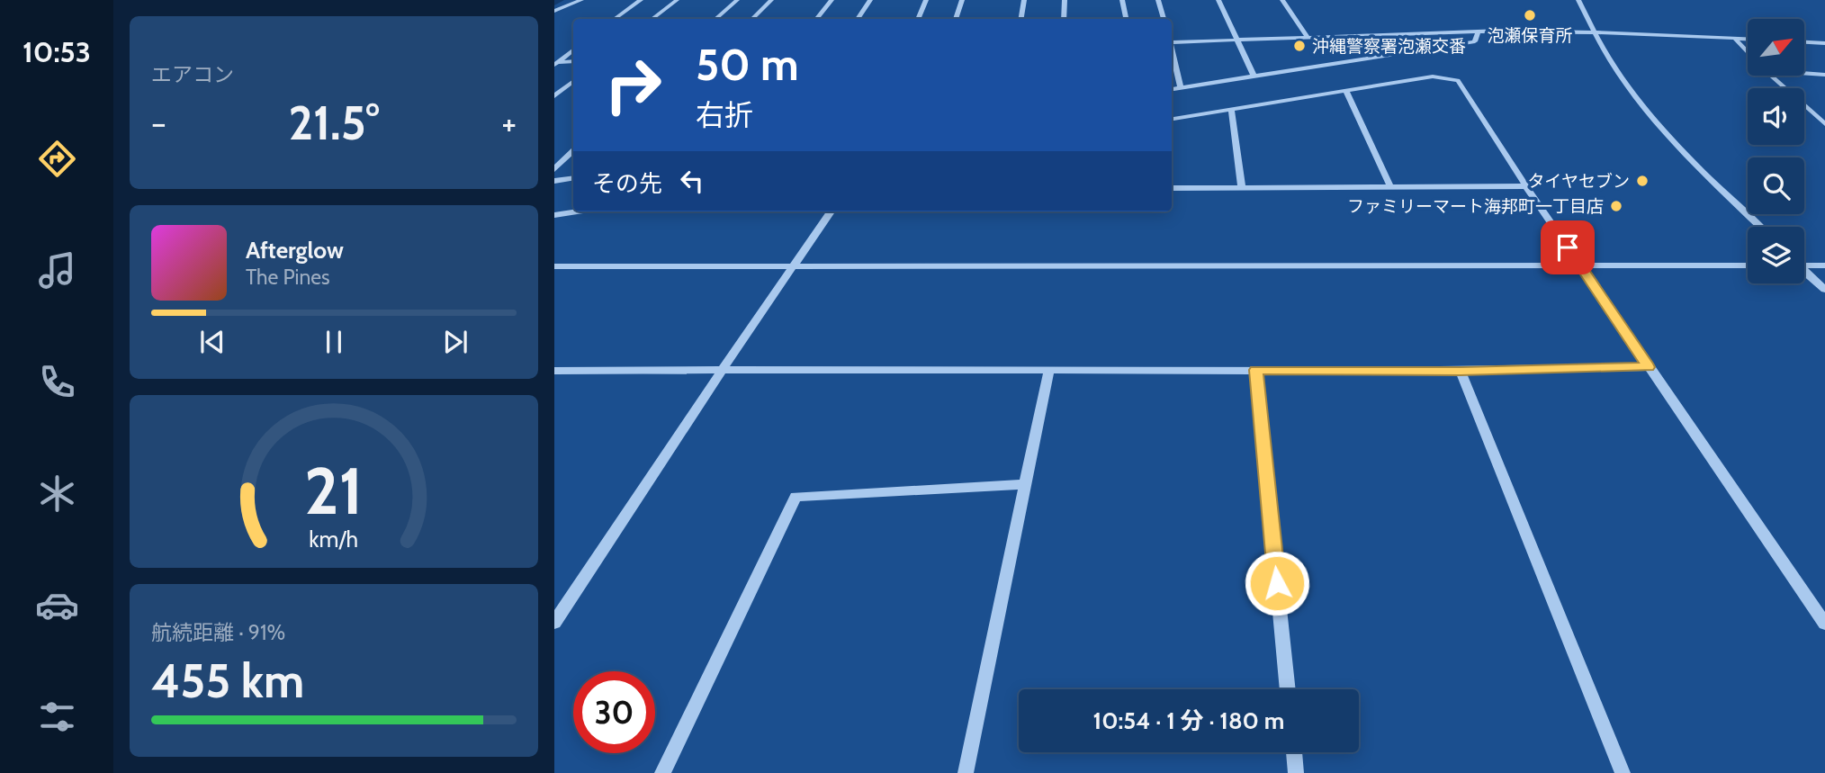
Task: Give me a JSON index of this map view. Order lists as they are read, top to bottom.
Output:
{
  "places": [
    "泡瀬保育所",
    "沖縄警察署泡瀬交番",
    "タイヤセブン",
    "ファミリーマート海邦町一丁目店"
  ],
  "north": "top right",
  "page": {
    "tabs": "10:53",
    "tile": [
      "エアコン",
      ["航続距離 · 91%", "455 km"]
    ],
    "turn": ["50 m", "右折"],
    "heat": ["−", "21.5°", "+"],
    "then": "その先",
    "song": ["Afterglow", "The Pines"],
    "limit": "30",
    "trip": "10:54 · 1 分 · 180 m",
    "gauge": ["21", "km/h"]
  }
}
